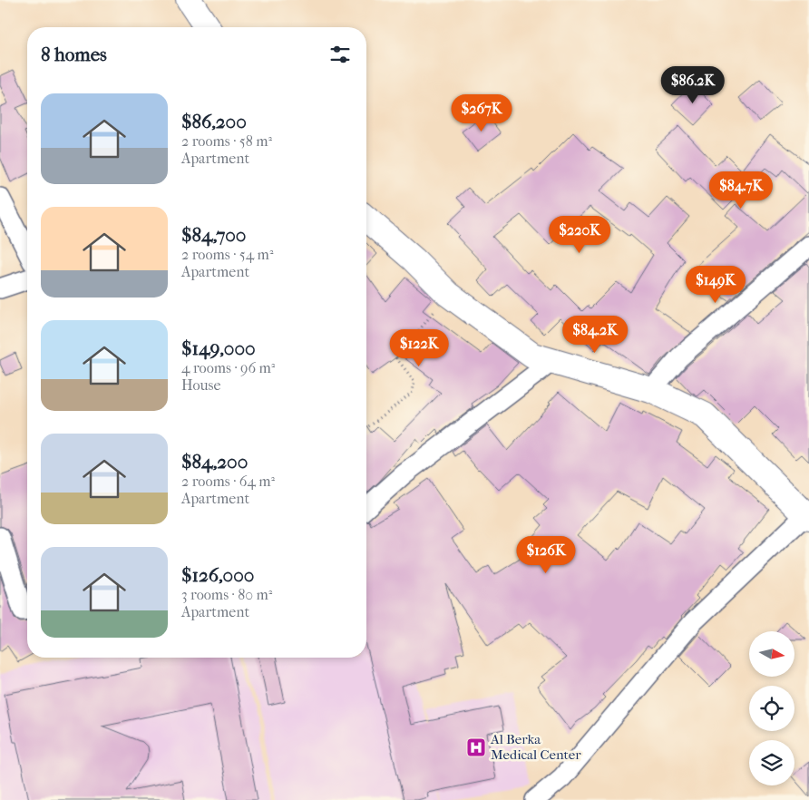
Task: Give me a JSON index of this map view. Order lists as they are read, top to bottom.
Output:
{
  "places": {
    "hospital": ["Al Berka Medical Center"]
  },
  "north": "right",
  "page": {
    "heading": "8 homes",
    "price": [
      "$86.2K",
      "$267K",
      "$84.7K",
      "$220K",
      "$149K",
      "$84.2K",
      "$122K",
      "$126K"
    ],
    "list": [
      {
        "name": "$86,200",
        "note": "2 rooms · 58 m² · Apartment"
      },
      {
        "name": "$84,700",
        "note": "2 rooms · 54 m² · Apartment"
      },
      {
        "name": "$149,000",
        "note": "4 rooms · 96 m² · House"
      },
      {
        "name": "$84,200",
        "note": "2 rooms · 64 m² · Apartment"
      },
      {
        "name": "$126,000",
        "note": "3 rooms · 80 m² · Apartment"
      }
    ]
  }
}
